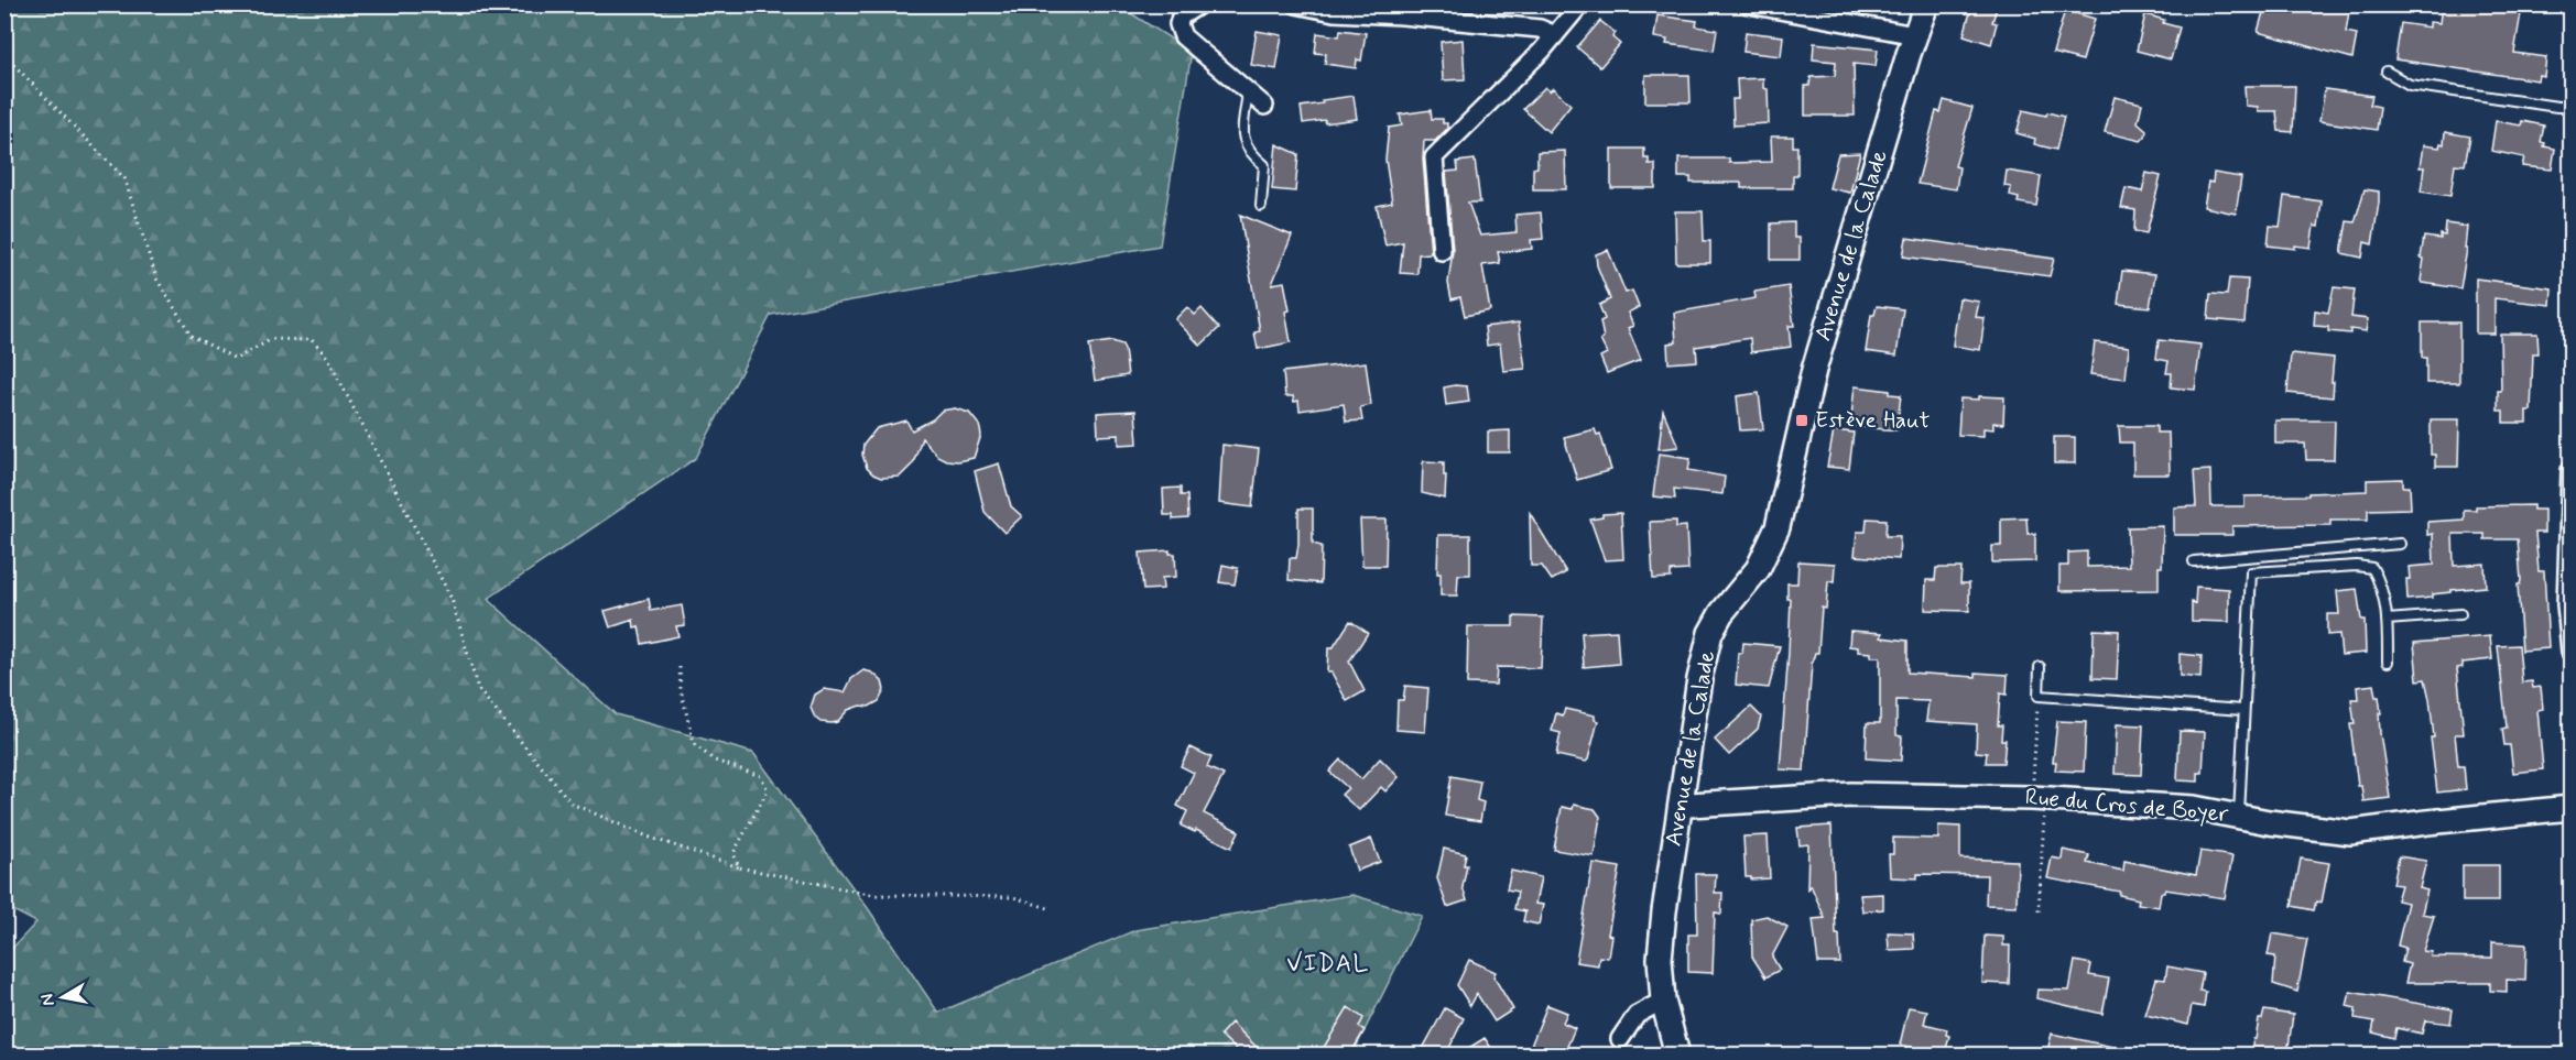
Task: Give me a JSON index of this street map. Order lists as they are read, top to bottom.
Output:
{
  "streets": {
    "street": ["Avenue de la Calade", "Rue du Cros de Boyer"]
  },
  "crossings": [
    ["Avenue de la Calade", "Rue du Cros de Boyer"]
  ],
  "districts": ["VIDAL"],
  "places": {
    "transit": ["Estève Haut"]
  },
  "north": "left"
}
